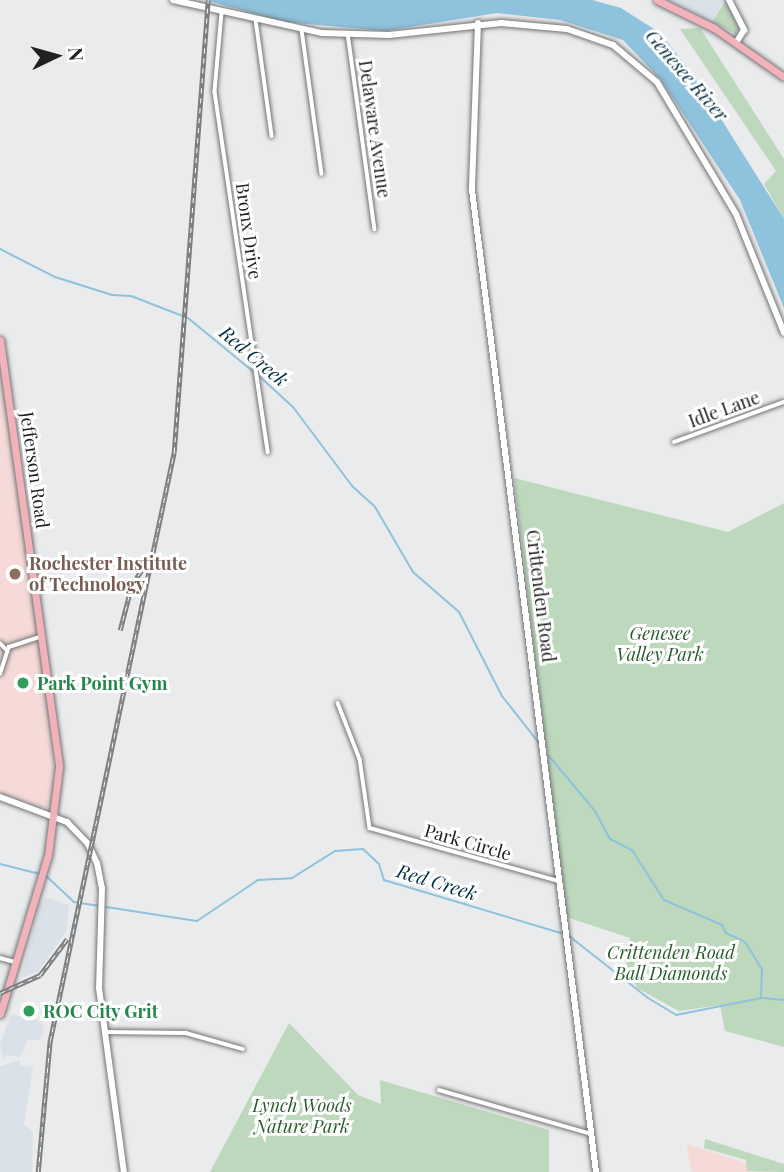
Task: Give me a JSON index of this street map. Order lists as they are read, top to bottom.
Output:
{
  "streets": {
    "main road": ["Jefferson Road"],
    "street": [
      "Delaware Avenue",
      "Bronx Drive",
      "Idle Lane",
      "Crittenden Road",
      "Park Circle"
    ]
  },
  "crossings": [
    ["Crittenden Road", "Park Circle"]
  ],
  "water": ["Genesee River", "Red Creek"],
  "parks": ["Genesee Valley Park", "Crittenden Road Ball Diamonds", "Lynch Woods Nature Park"],
  "places": ["Rochester Institute of Technology", "Park Point Gym", "ROC City Grit"],
  "north": "right"
}
